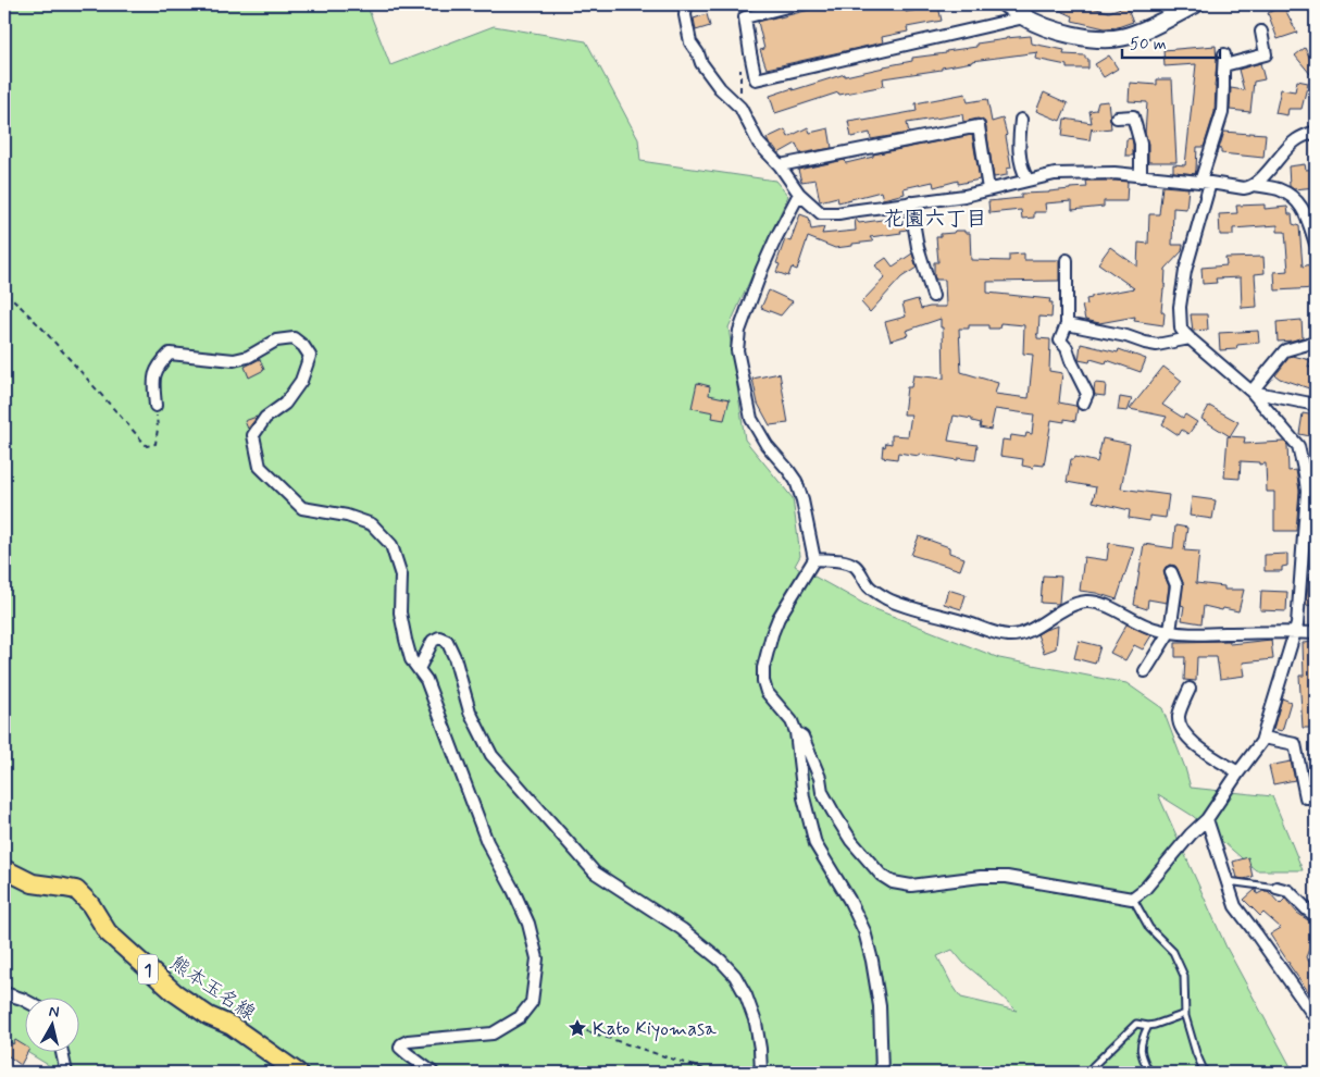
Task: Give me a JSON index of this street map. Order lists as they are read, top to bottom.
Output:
{
  "streets": {
    "main road": ["1", "熊本玉名線"]
  },
  "districts": ["花園六丁目"],
  "places": {
    "place": ["Kato Kiyomasa"]
  },
  "scale_bar": "50 m",
  "north": "top"
}
